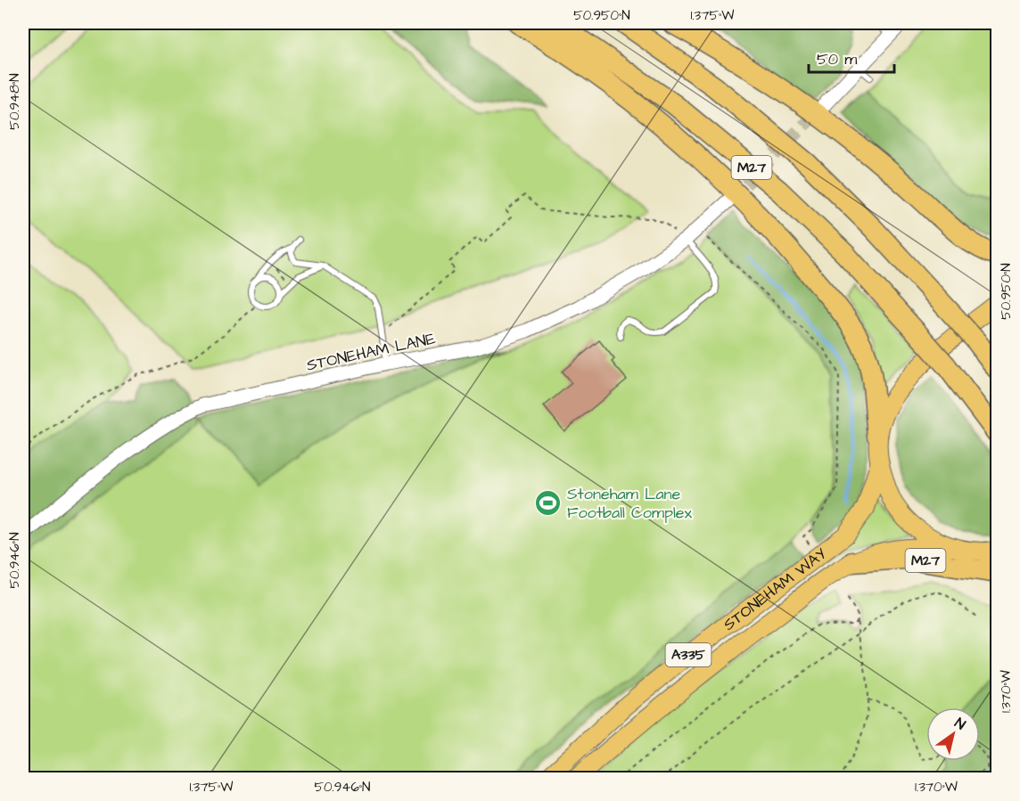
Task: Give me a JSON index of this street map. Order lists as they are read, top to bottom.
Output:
{
  "streets": {
    "highway": ["M27"],
    "main road": ["STONEHAM WAY", "A335"],
    "street": ["STONEHAM LANE"]
  },
  "crossings": [
    ["M27", "STONEHAM WAY"]
  ],
  "places": {
    "sports": ["Stoneham Lane Football Complex"]
  },
  "scale_bar": "50 m",
  "north": "top right",
  "coordinates": [
    "50.950°N",
    "1.375°W",
    "50.948°N",
    "50.946°N",
    "1.370°W"
  ]
}
